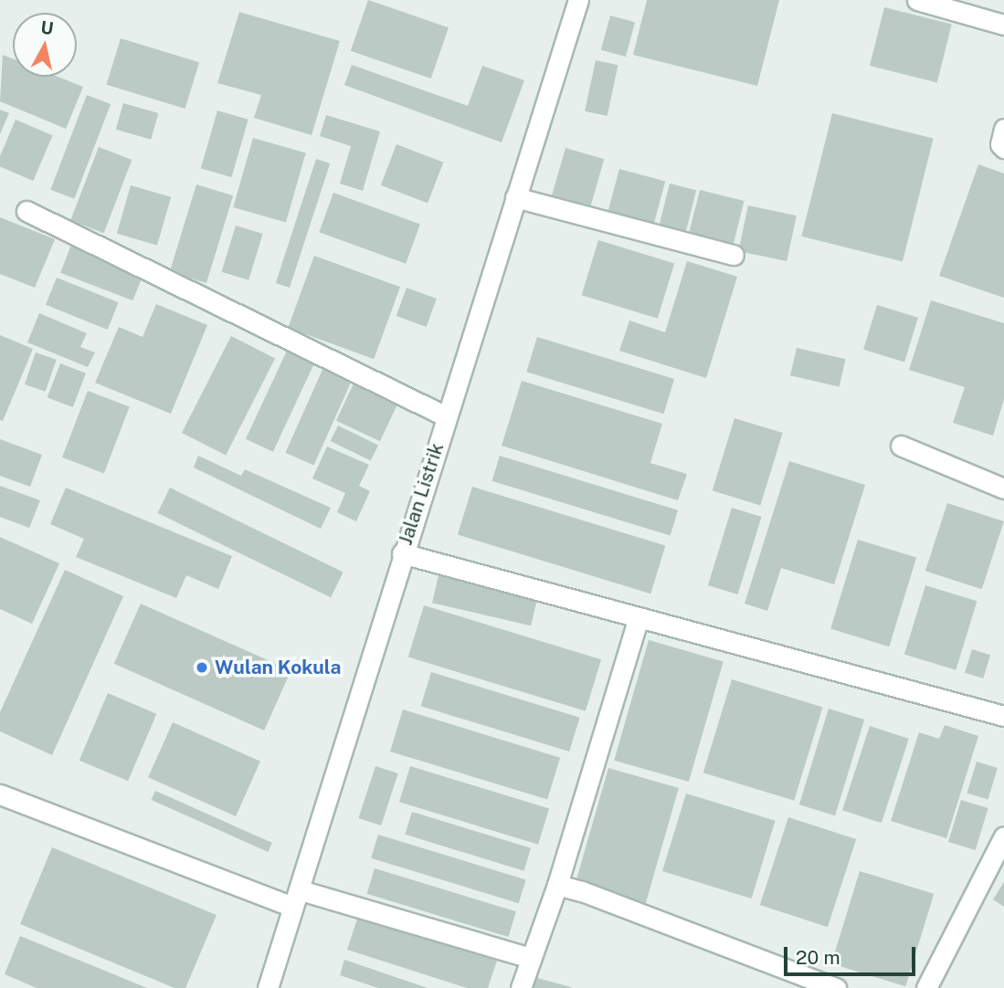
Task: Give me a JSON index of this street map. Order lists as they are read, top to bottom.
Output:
{
  "streets": {
    "street": ["Jalan Listrik"]
  },
  "places": ["Wulan Kokula"],
  "scale_bar": "20 m",
  "north": "top"
}
